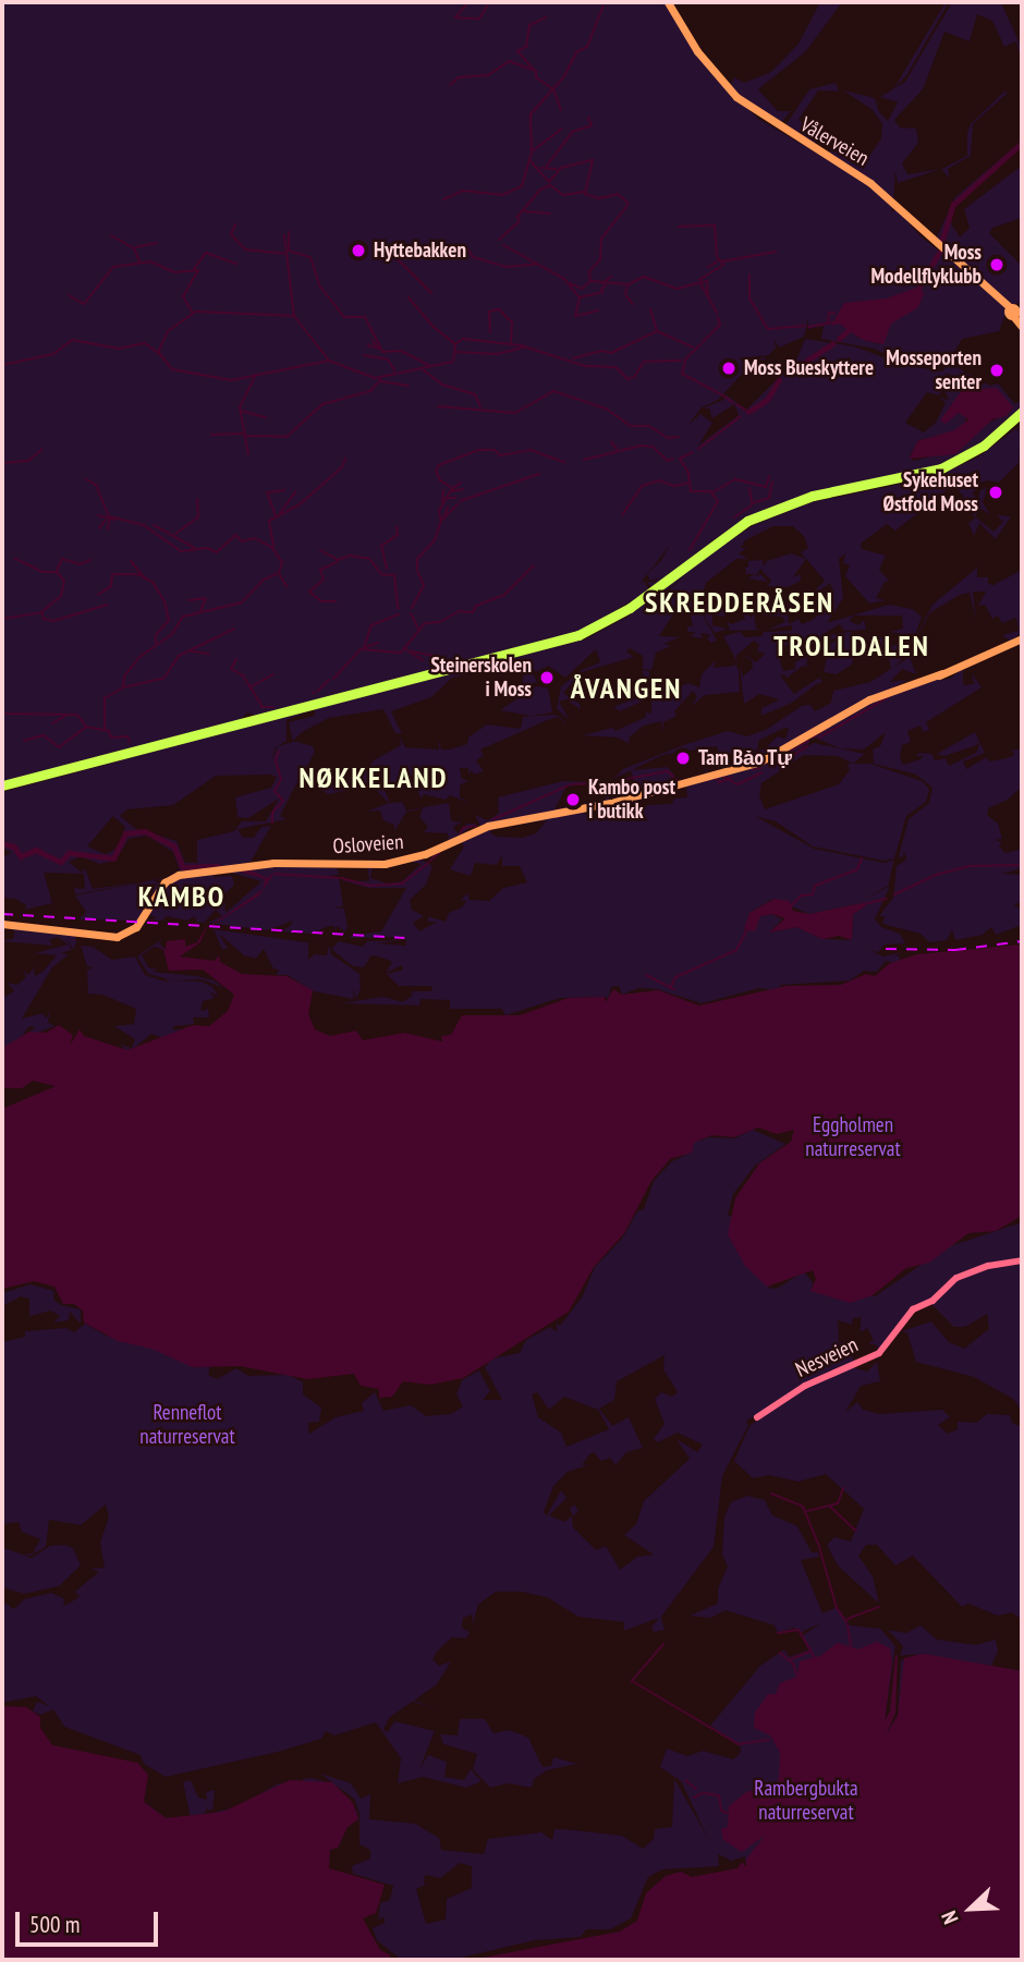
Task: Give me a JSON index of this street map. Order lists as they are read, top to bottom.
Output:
{
  "streets": {
    "main road": ["Vålerveien", "Osloveien", "Nesveien"]
  },
  "districts": [
    "SKREDDERÅSEN",
    "TROLLDALEN",
    "ÅVANGEN",
    "NØKKELAND",
    "KAMBO"
  ],
  "parks": ["Eggholmen naturreservat", "Renneflot naturreservat", "Rambergbukta naturreservat"],
  "places": [
    "Hyttebakken",
    "Moss Modellflyklubb",
    "Moss Bueskyttere",
    "Mosseporten senter",
    "Sykehuset Østfold Moss",
    "Steinerskolen i Moss",
    "Tam Bảo Tự",
    "Kambo post i butikk"
  ],
  "scale_bar": "500 m",
  "north": "bottom left"
}
